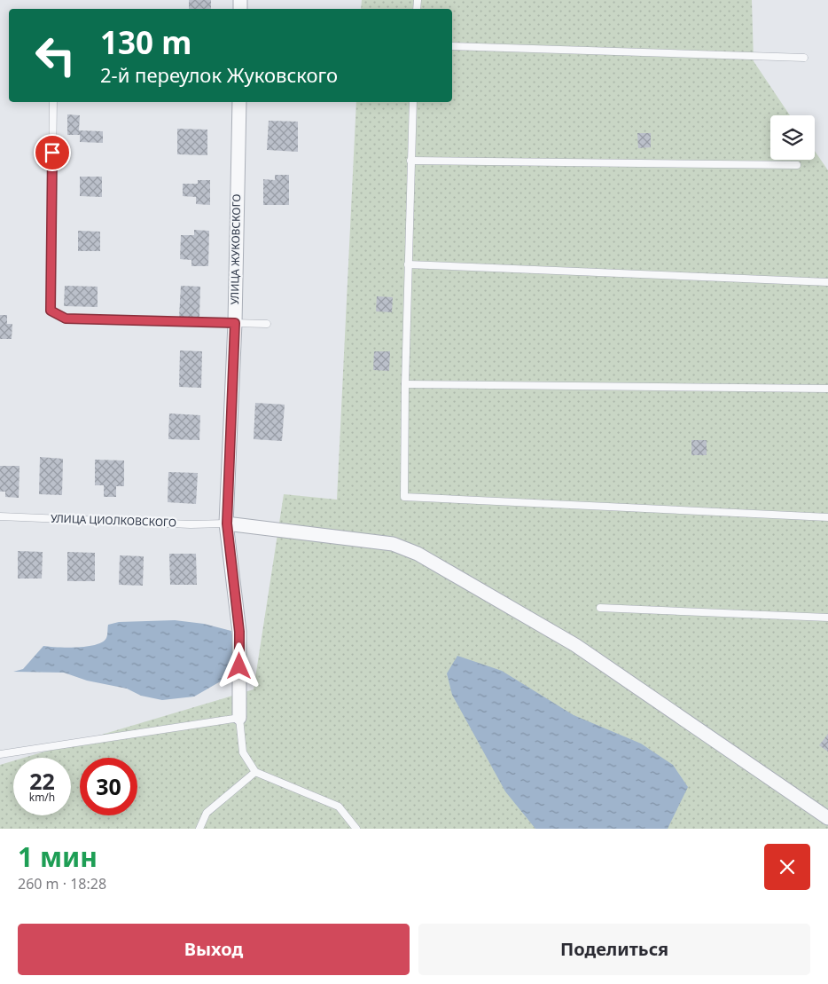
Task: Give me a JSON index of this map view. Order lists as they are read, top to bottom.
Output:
{
  "streets": {
    "street": ["УЛИЦА ЖУКОВСКОГО"],
    "lane": ["УЛИЦА ЦИОЛКОВСКОГО"]
  },
  "crossings": [
    ["УЛИЦА ЖУКОВСКОГО", "УЛИЦА ЦИОЛКОВСКОГО"]
  ],
  "page": {
    "turn": ["130 m", "2-й переулок Жуковского"],
    "speed": "22 km/h",
    "limit": "30",
    "heading": ["1 мин", "260 m · 18:28"],
    "buttons": ["Выход", "Поделиться"]
  }
}
